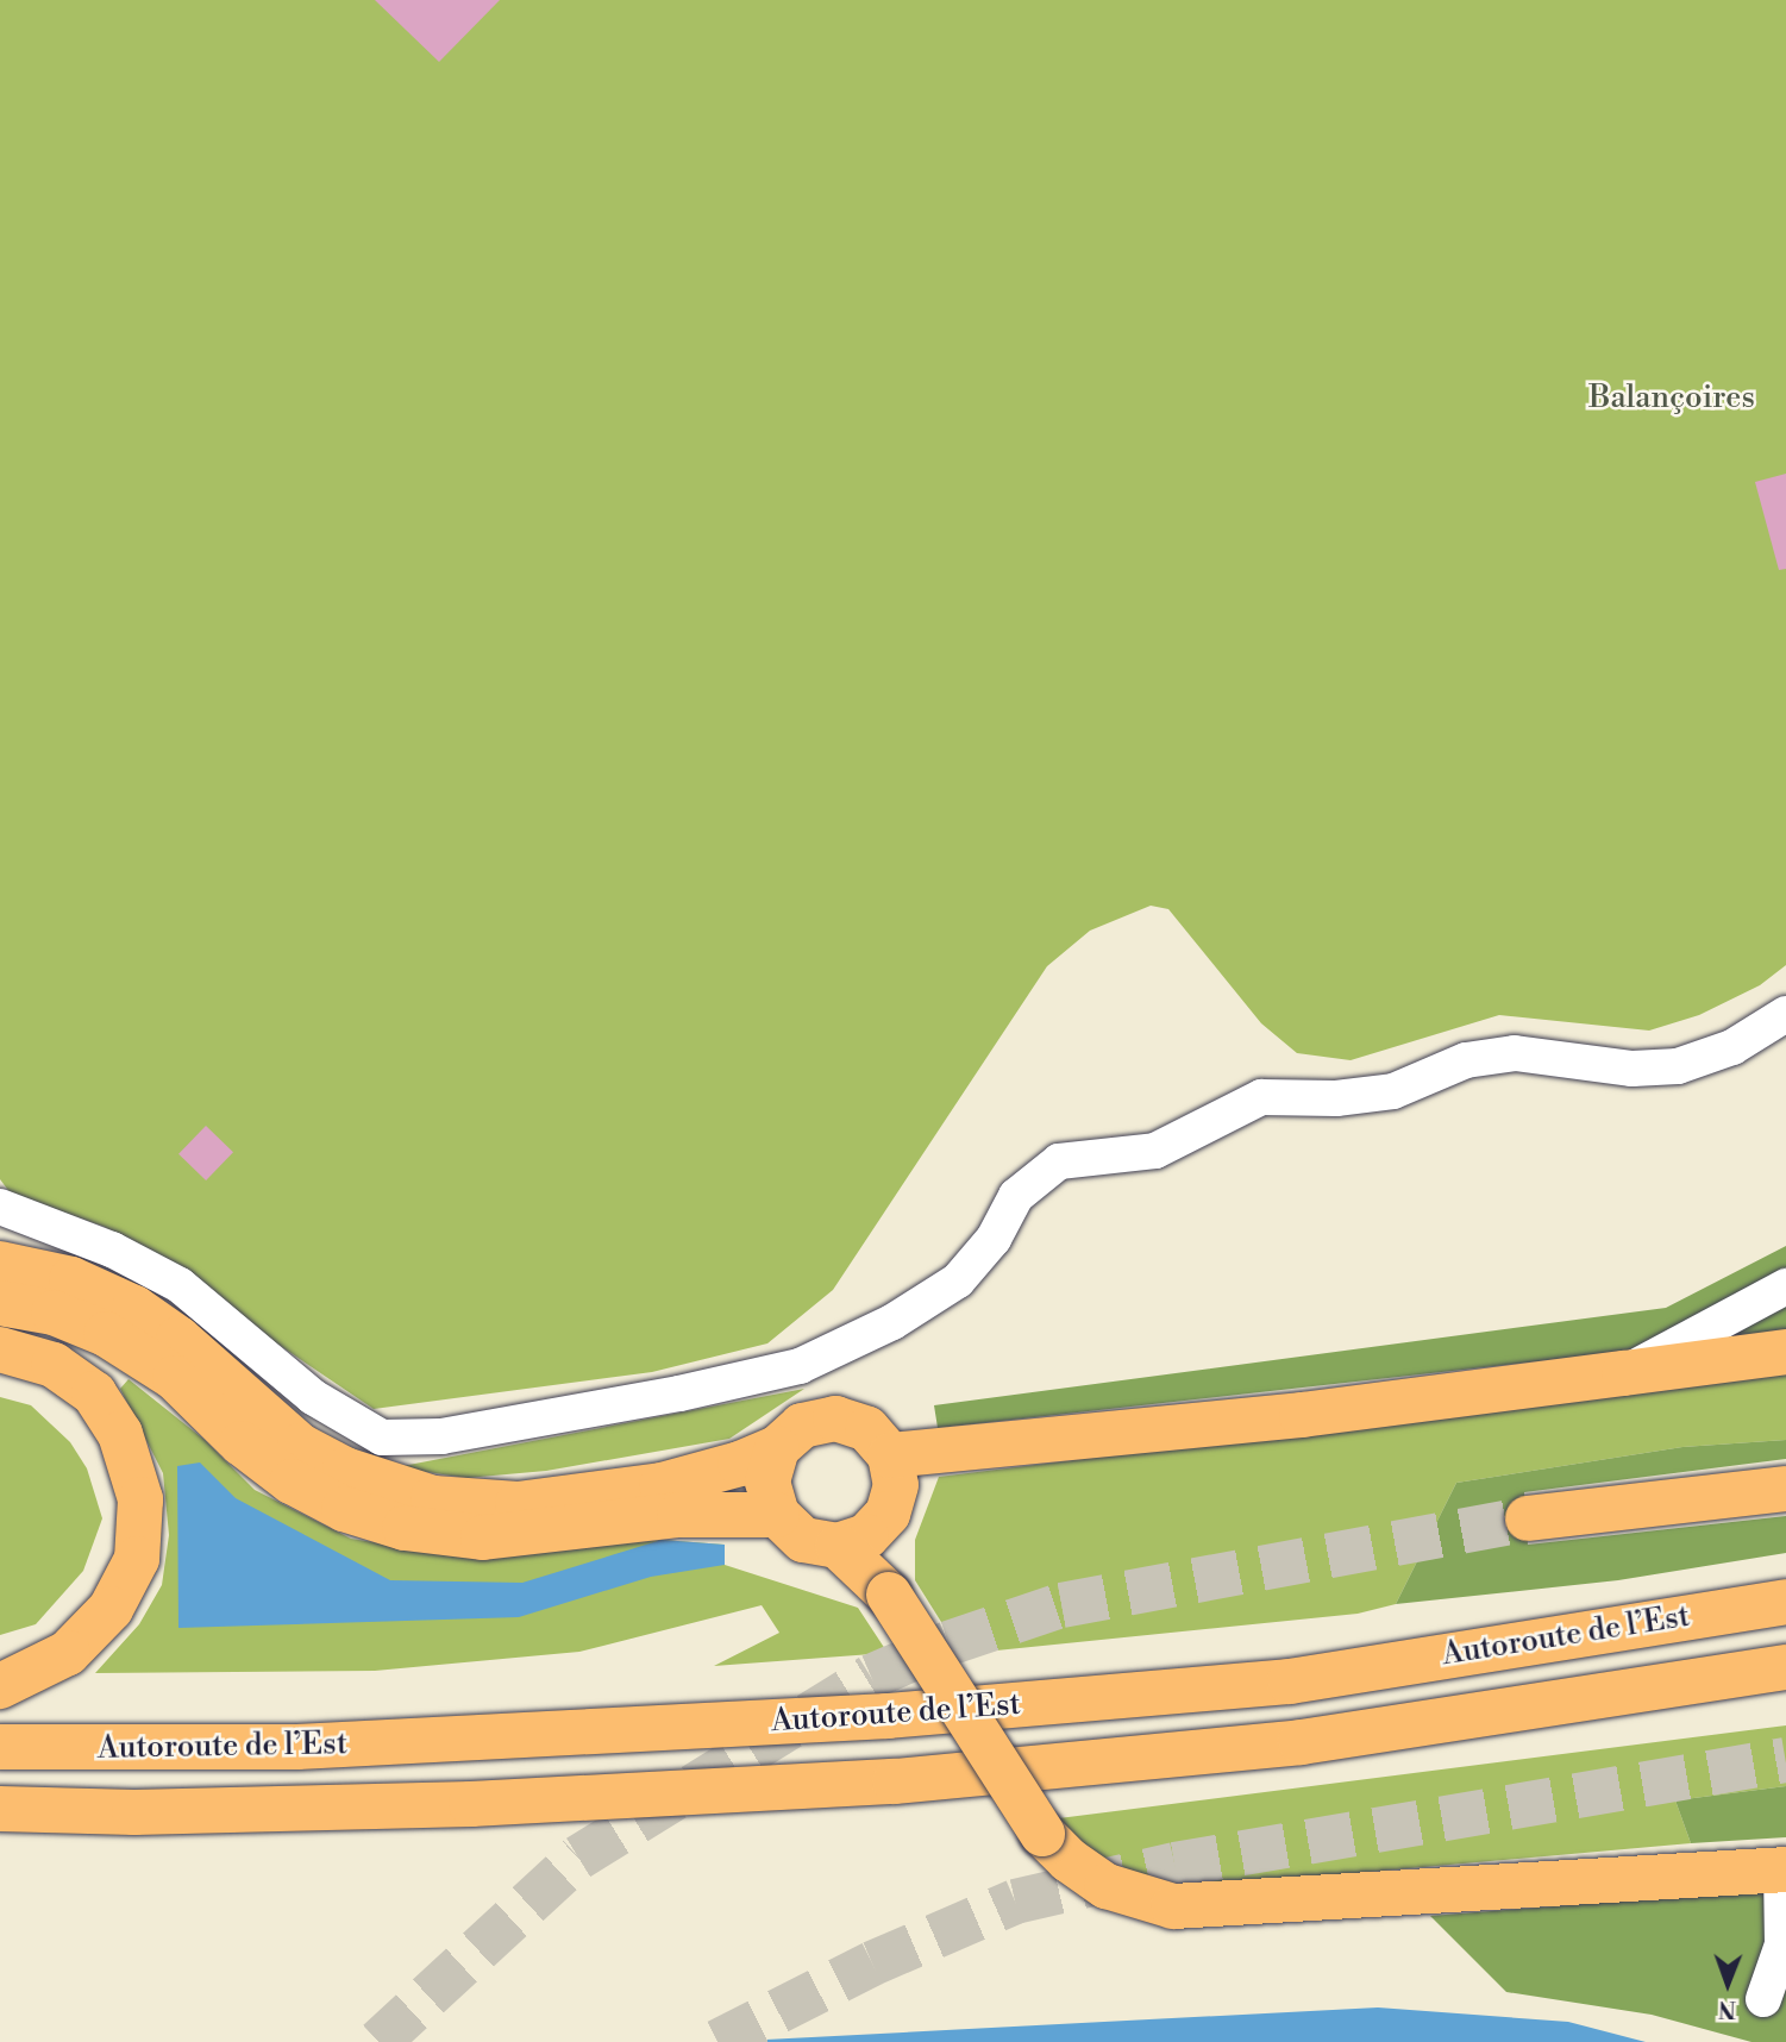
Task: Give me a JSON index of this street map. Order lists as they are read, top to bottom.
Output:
{
  "streets": {
    "main road": ["Autoroute de l’Est"]
  },
  "parks": ["Balançoires"],
  "north": "bottom"
}
